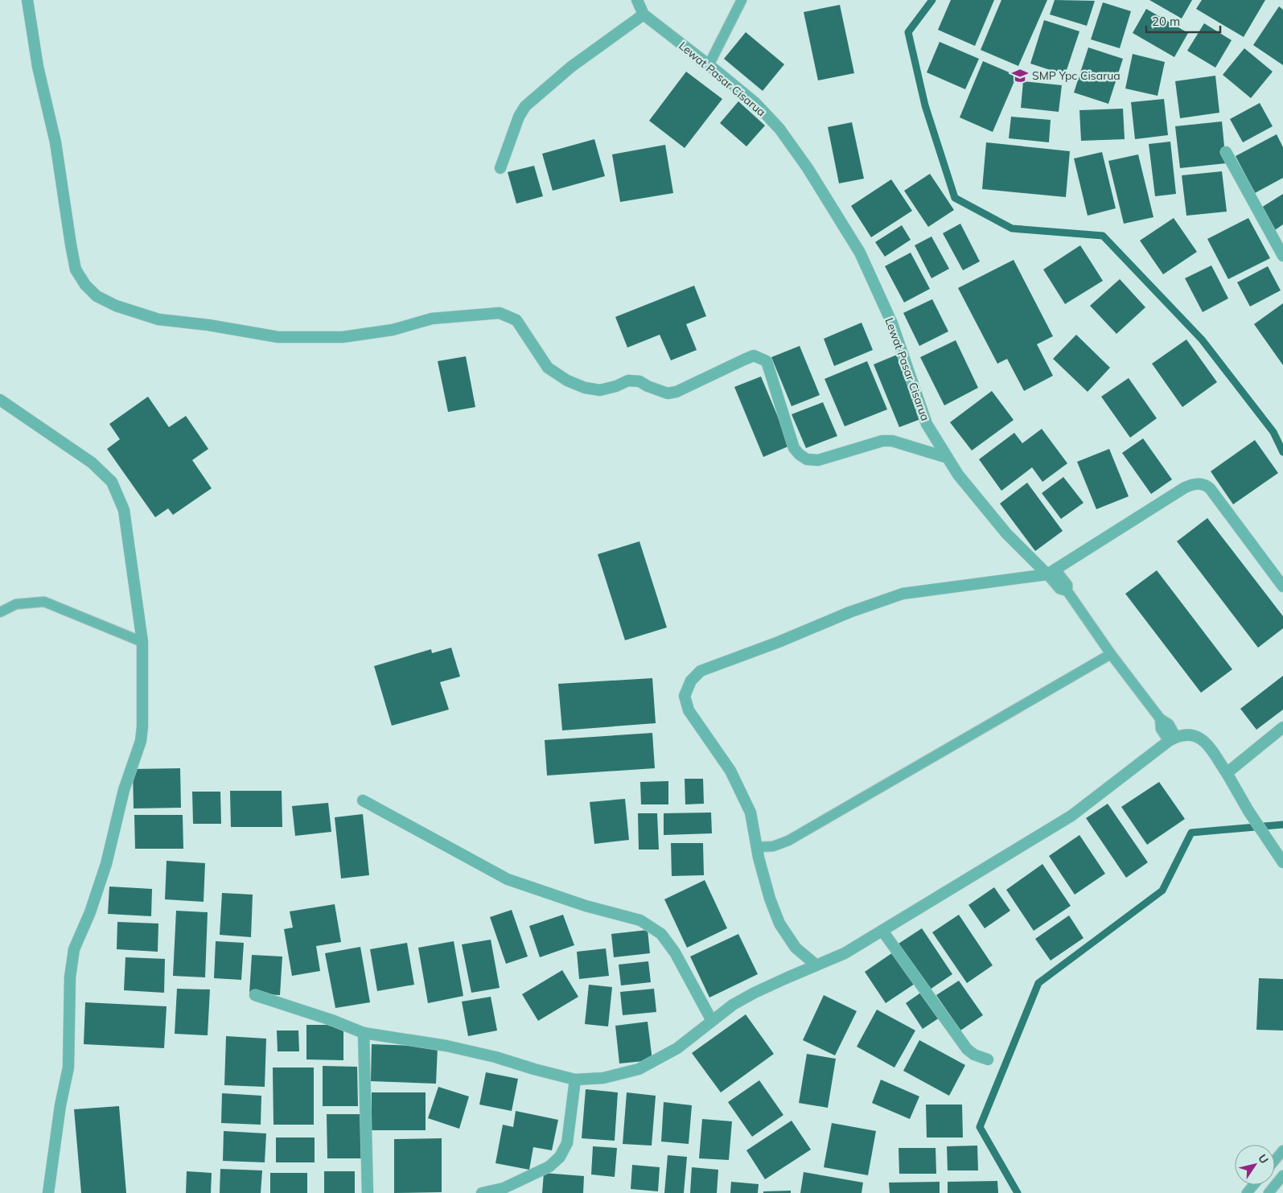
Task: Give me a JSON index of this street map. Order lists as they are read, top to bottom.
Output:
{
  "streets": {
    "street": ["Lewat Pasar Cisarua"]
  },
  "places": {
    "school or university": ["SMP Ypc Cisarua"]
  },
  "scale_bar": "20 m",
  "north": "top right"
}
